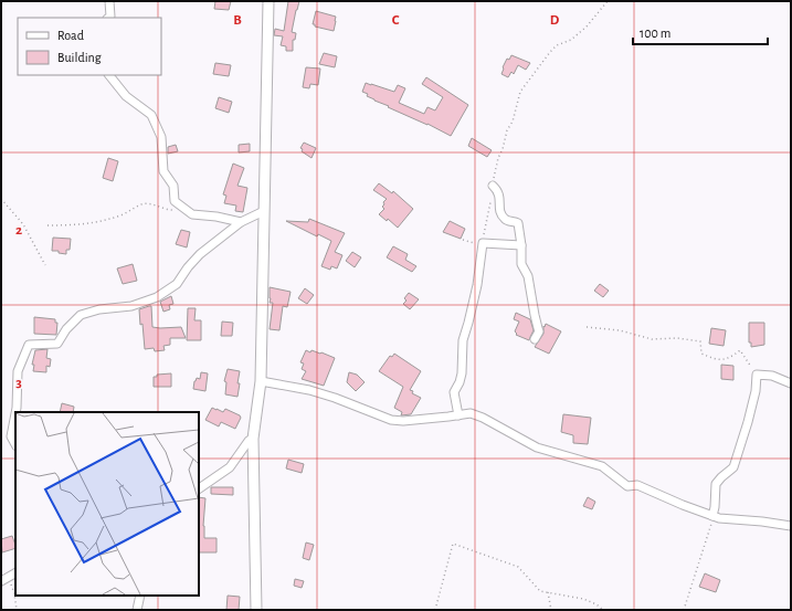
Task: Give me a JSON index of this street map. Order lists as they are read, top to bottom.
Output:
{
  "legend": ["Road", "Building"],
  "scale_bar": "100 m",
  "grid": {
    "columns": ["B", "C", "D"],
    "rows": ["2", "3"]
  }
}
